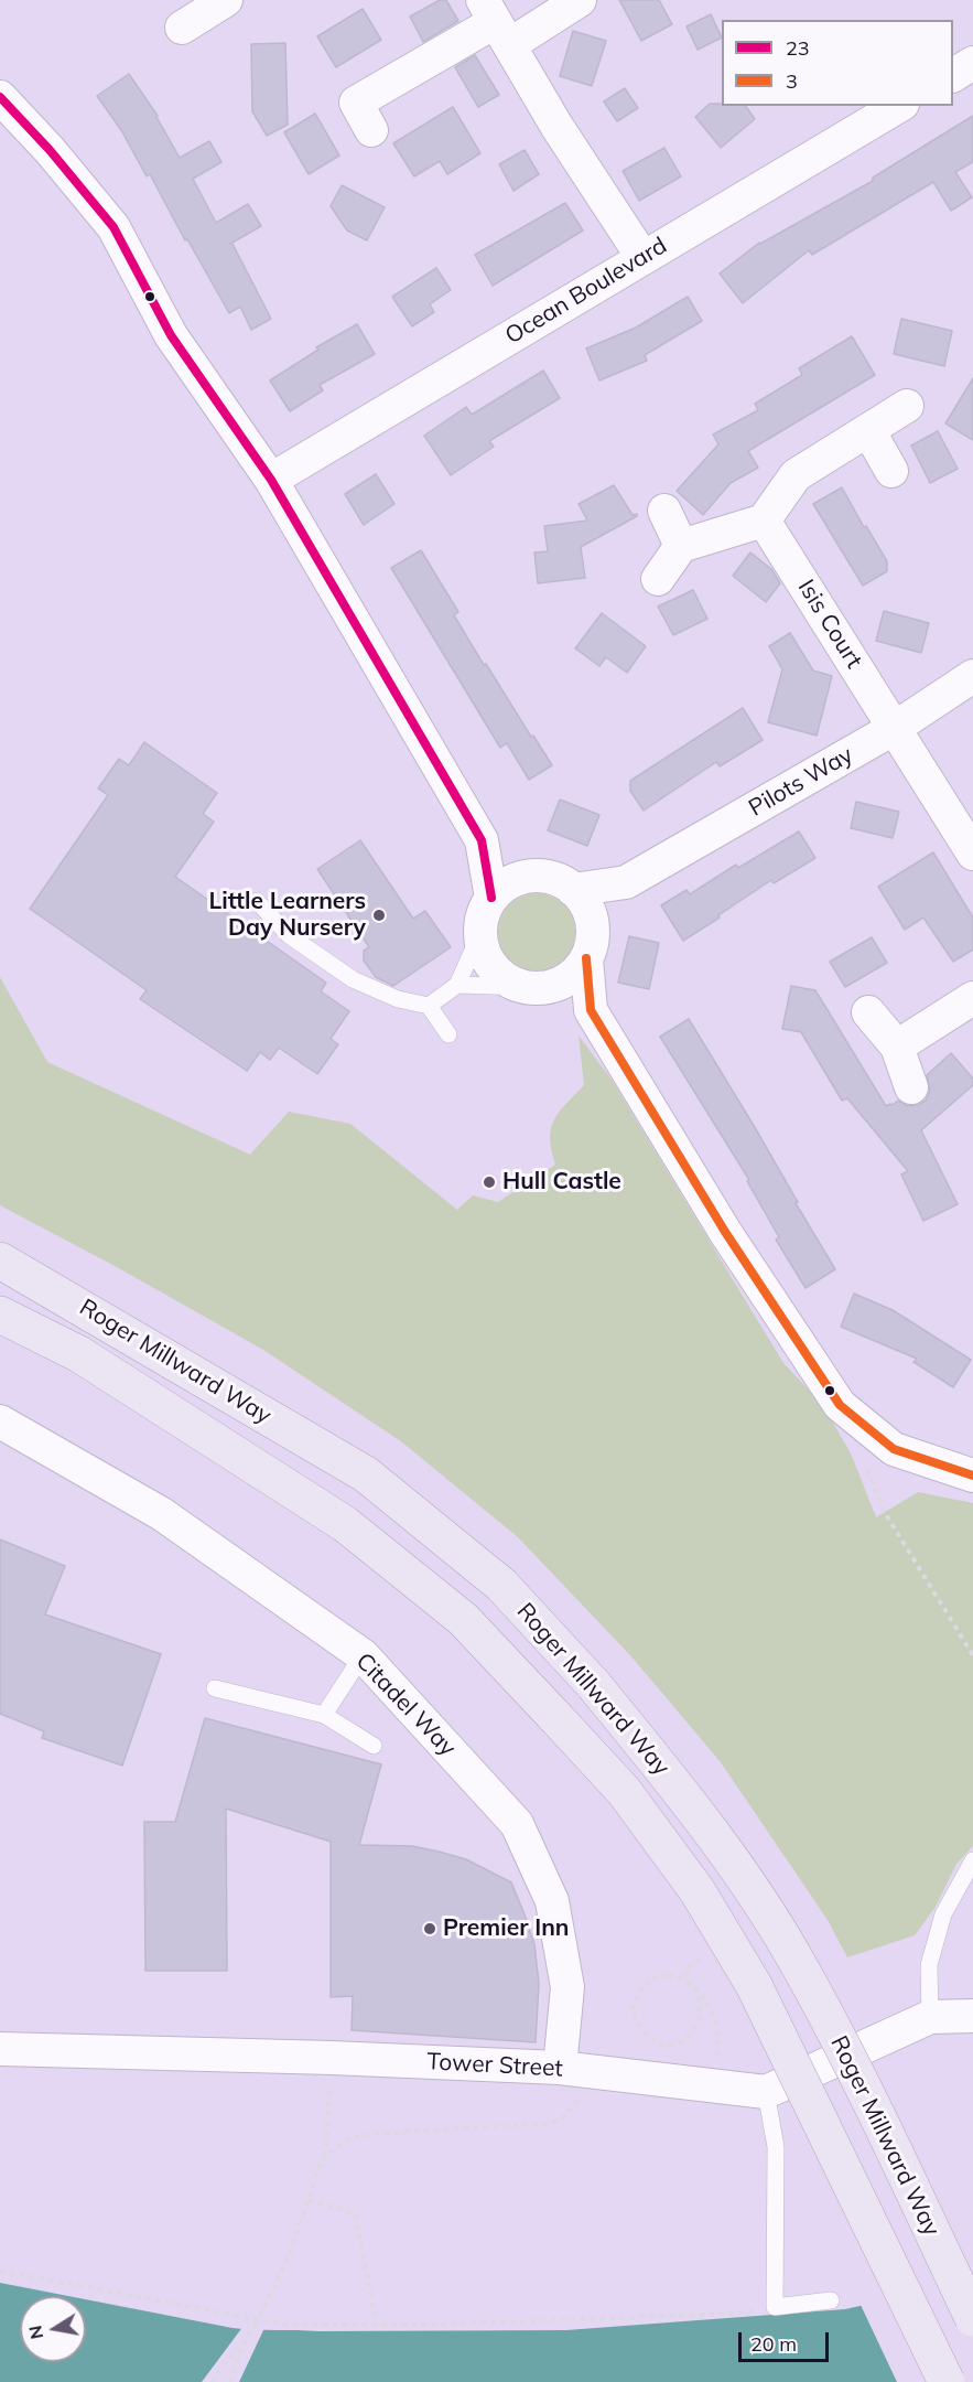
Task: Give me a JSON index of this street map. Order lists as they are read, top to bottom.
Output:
{
  "streets": {
    "highway": ["Roger Millward Way"],
    "street": [
      "Ocean Boulevard",
      "Isis Court",
      "Pilots Way",
      "Citadel Way",
      "Tower Street"
    ]
  },
  "crossings": [
    ["Isis Court", "Pilots Way"],
    ["Citadel Way", "Tower Street"]
  ],
  "places": ["Little Learners Day Nursery", "Hull Castle", "Premier Inn"],
  "lines": ["transit line 23", "transit line 3"],
  "legend": ["23", "3"],
  "scale_bar": "20 m",
  "north": "left"
}
